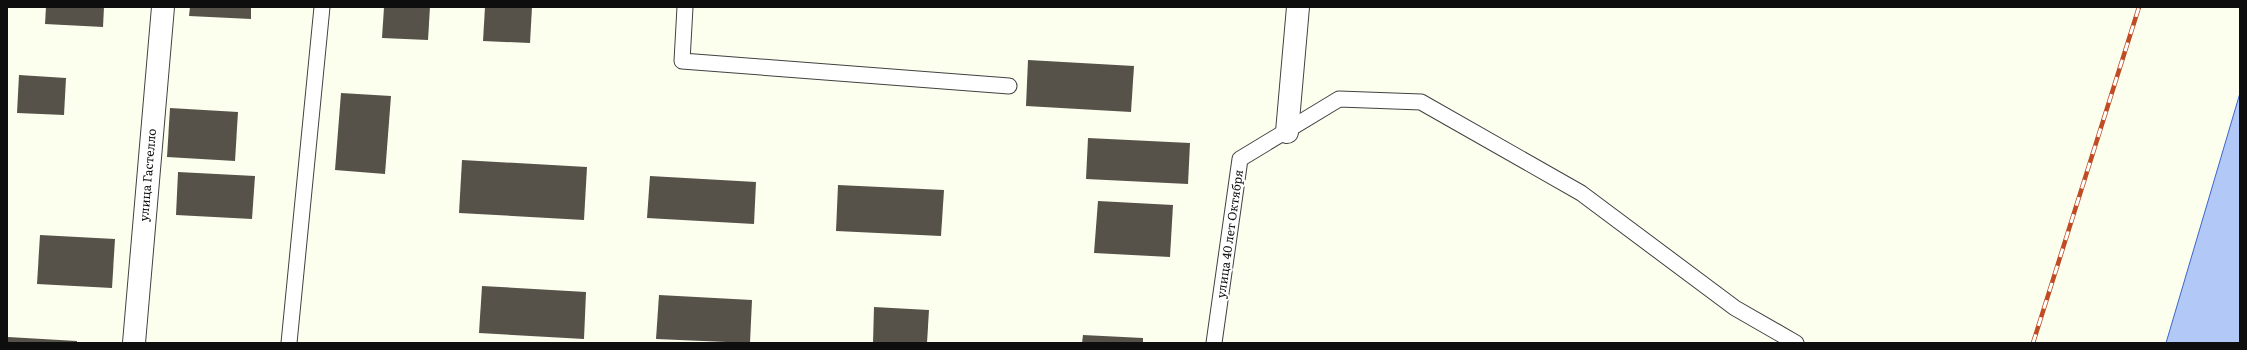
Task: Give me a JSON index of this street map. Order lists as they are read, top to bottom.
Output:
{
  "streets": {
    "street": ["улица Гастелло"],
    "lane": ["улица 40 лет Октября"]
  }
}
